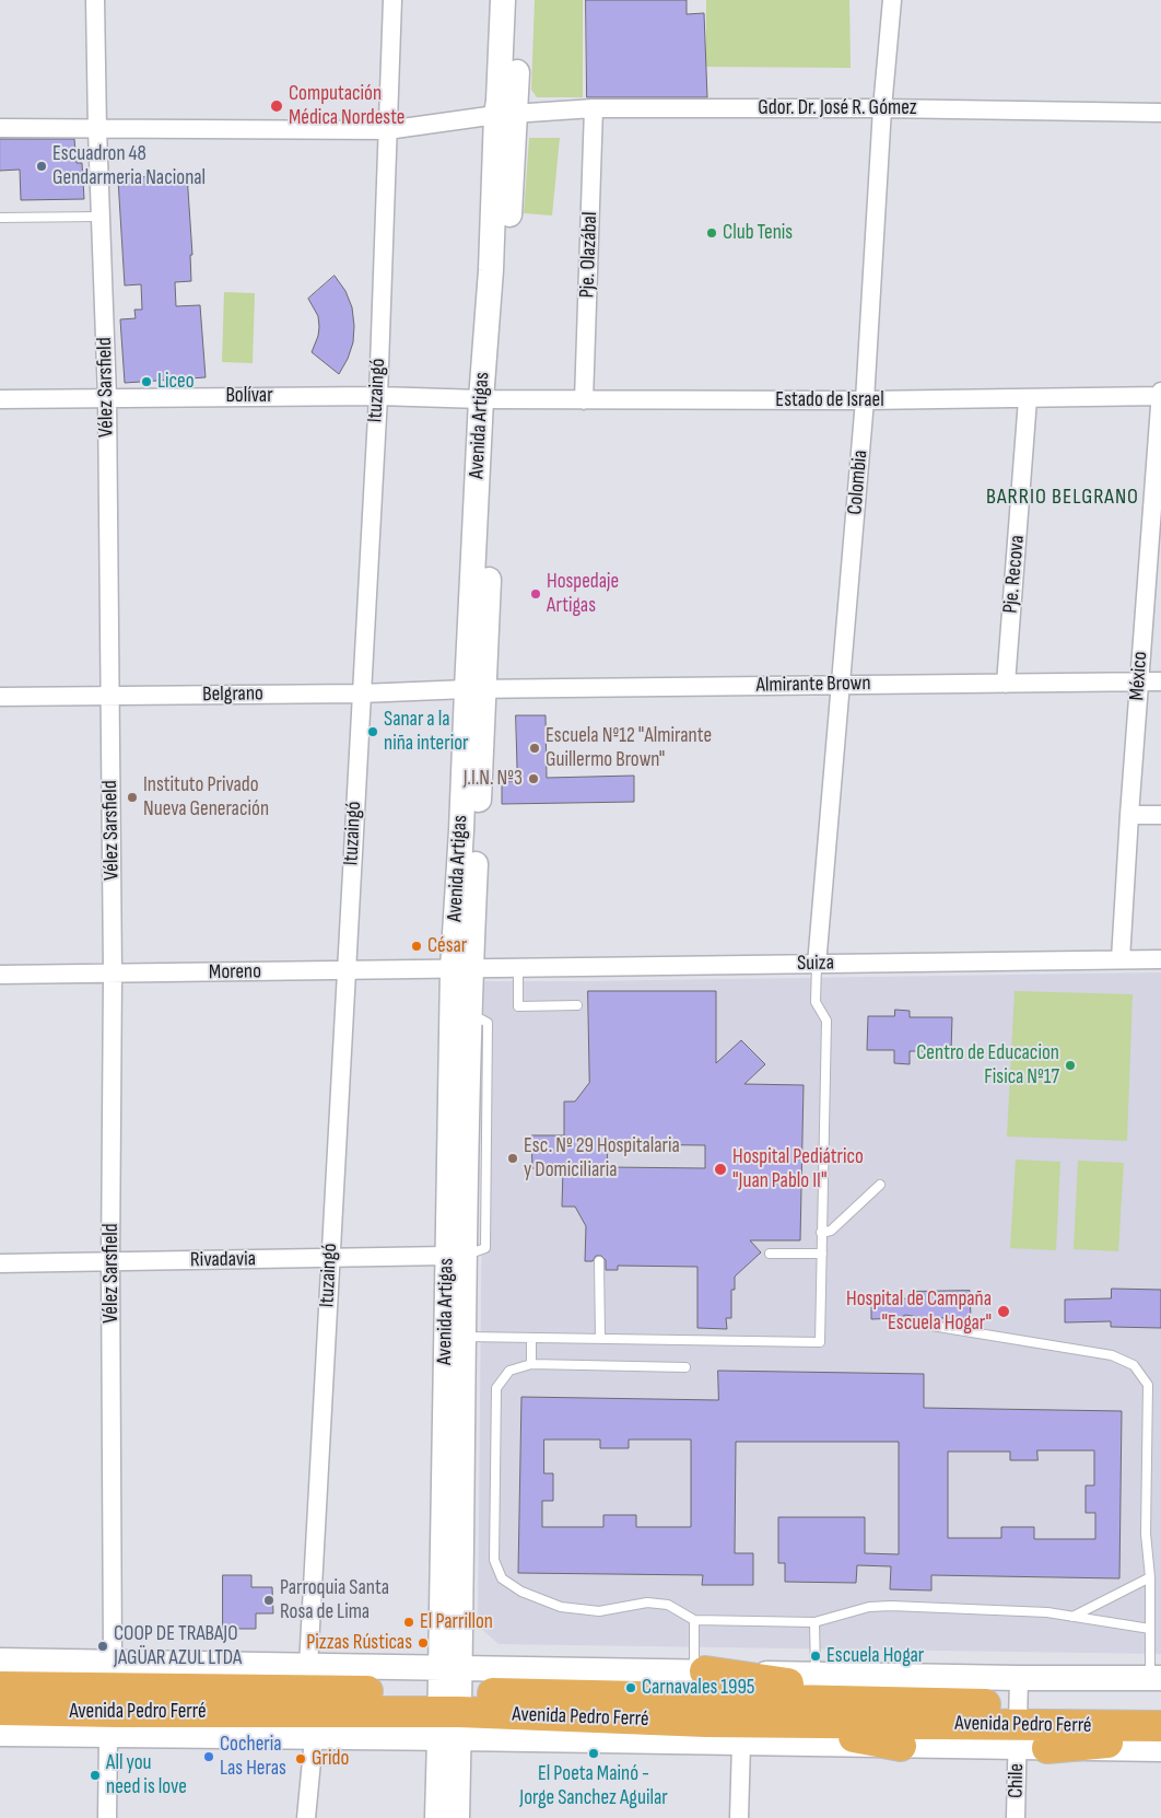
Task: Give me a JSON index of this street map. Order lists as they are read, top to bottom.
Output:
{
  "streets": {
    "highway": ["Avenida Pedro Ferré"],
    "main road": ["Avenida Artigas"],
    "street": [
      "Gdor. Dr. José R. Gómez",
      "Pje. Olazábal",
      "Vélez Sarsfield",
      "Ituzaingó",
      "Bolívar",
      "Estado de Israel",
      "Colombia",
      "Pje. Recova",
      "México",
      "Almirante Brown",
      "Belgrano",
      "Suiza",
      "Moreno",
      "Rivadavia",
      "Chile"
    ]
  },
  "crossings": [
    ["Gdor. Dr. José R. Gómez", "Pje. Olazábal"],
    ["Gdor. Dr. José R. Gómez", "Vélez Sarsfield"],
    ["Gdor. Dr. José R. Gómez", "Ituzaingó"],
    ["Gdor. Dr. José R. Gómez", "Avenida Artigas"],
    ["Gdor. Dr. José R. Gómez", "Colombia"],
    ["Pje. Olazábal", "Estado de Israel"],
    ["Vélez Sarsfield", "Bolívar"],
    ["Vélez Sarsfield", "Belgrano"],
    ["Vélez Sarsfield", "Moreno"],
    ["Vélez Sarsfield", "Rivadavia"],
    ["Vélez Sarsfield", "Avenida Pedro Ferré"],
    ["Ituzaingó", "Bolívar"],
    ["Ituzaingó", "Belgrano"],
    ["Ituzaingó", "Moreno"],
    ["Ituzaingó", "Rivadavia"],
    ["Ituzaingó", "Avenida Pedro Ferré"],
    ["Bolívar", "Estado de Israel"],
    ["Bolívar", "Avenida Artigas"],
    ["Estado de Israel", "Avenida Artigas"],
    ["Estado de Israel", "Colombia"],
    ["Estado de Israel", "Pje. Recova"],
    ["Estado de Israel", "México"],
    ["Avenida Artigas", "Almirante Brown"],
    ["Avenida Artigas", "Belgrano"],
    ["Avenida Artigas", "Suiza"],
    ["Avenida Artigas", "Moreno"],
    ["Avenida Artigas", "Rivadavia"],
    ["Avenida Artigas", "Avenida Pedro Ferré"],
    ["Colombia", "Almirante Brown"],
    ["Colombia", "Suiza"],
    ["Pje. Recova", "Almirante Brown"],
    ["México", "Almirante Brown"],
    ["México", "Suiza"],
    ["Almirante Brown", "Belgrano"],
    ["Suiza", "Moreno"],
    ["Avenida Pedro Ferré", "Chile"]
  ],
  "districts": ["BARRIO BELGRANO"],
  "places": [
    "Computación Médica Nordeste",
    "Escuadron 48 Gendarmeria Nacional",
    "Club Tenis",
    "Liceo",
    "Hospedaje Artigas",
    "Sanar a la niña interior",
    "Escuela Nº12 \"Almirante Guillermo Brown\"",
    "J.I.N. Nº3",
    "Instituto Privado Nueva Generación",
    "César",
    "Centro de Educacion Fisica Nº17",
    "Esc. Nº 29 Hospitalaria y Domiciliaria",
    "Hospital Pediátrico \"Juan Pablo II\"",
    "Hospital de Campaña \"Escuela Hogar\"",
    "Parroquia Santa Rosa de Lima",
    "El Parrillon",
    "Pizzas Rústicas",
    "COOP DE TRABAJO JAGÜAR AZUL LTDA",
    "Escuela Hogar",
    "Carnavales 1995",
    "El Poeta Mainó - Jorge Sanchez Aguilar",
    "Cocheria Las Heras",
    "Grido",
    "All you need is love"
  ]
}
